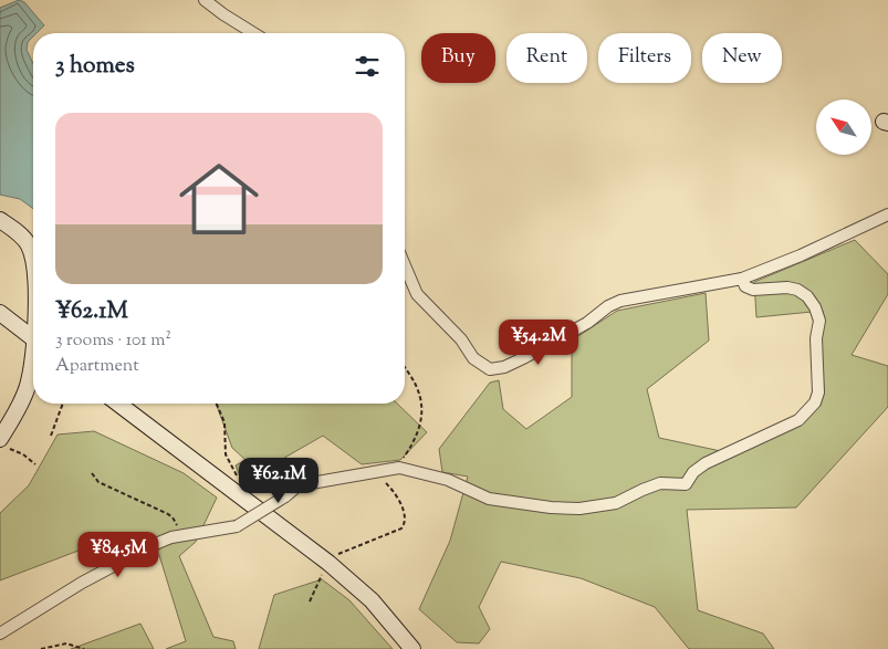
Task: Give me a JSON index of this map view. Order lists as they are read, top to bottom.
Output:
{
  "north": "top left",
  "page": {
    "chip": [
      "Buy",
      "Rent",
      "Filters",
      "New"
    ],
    "heading": "3 homes",
    "list": [
      {
        "name": "¥62.1M",
        "note": "3 rooms · 101 m² · Apartment"
      }
    ],
    "price": ["¥54.2M", "¥62.1M", "¥84.5M"]
  }
}
